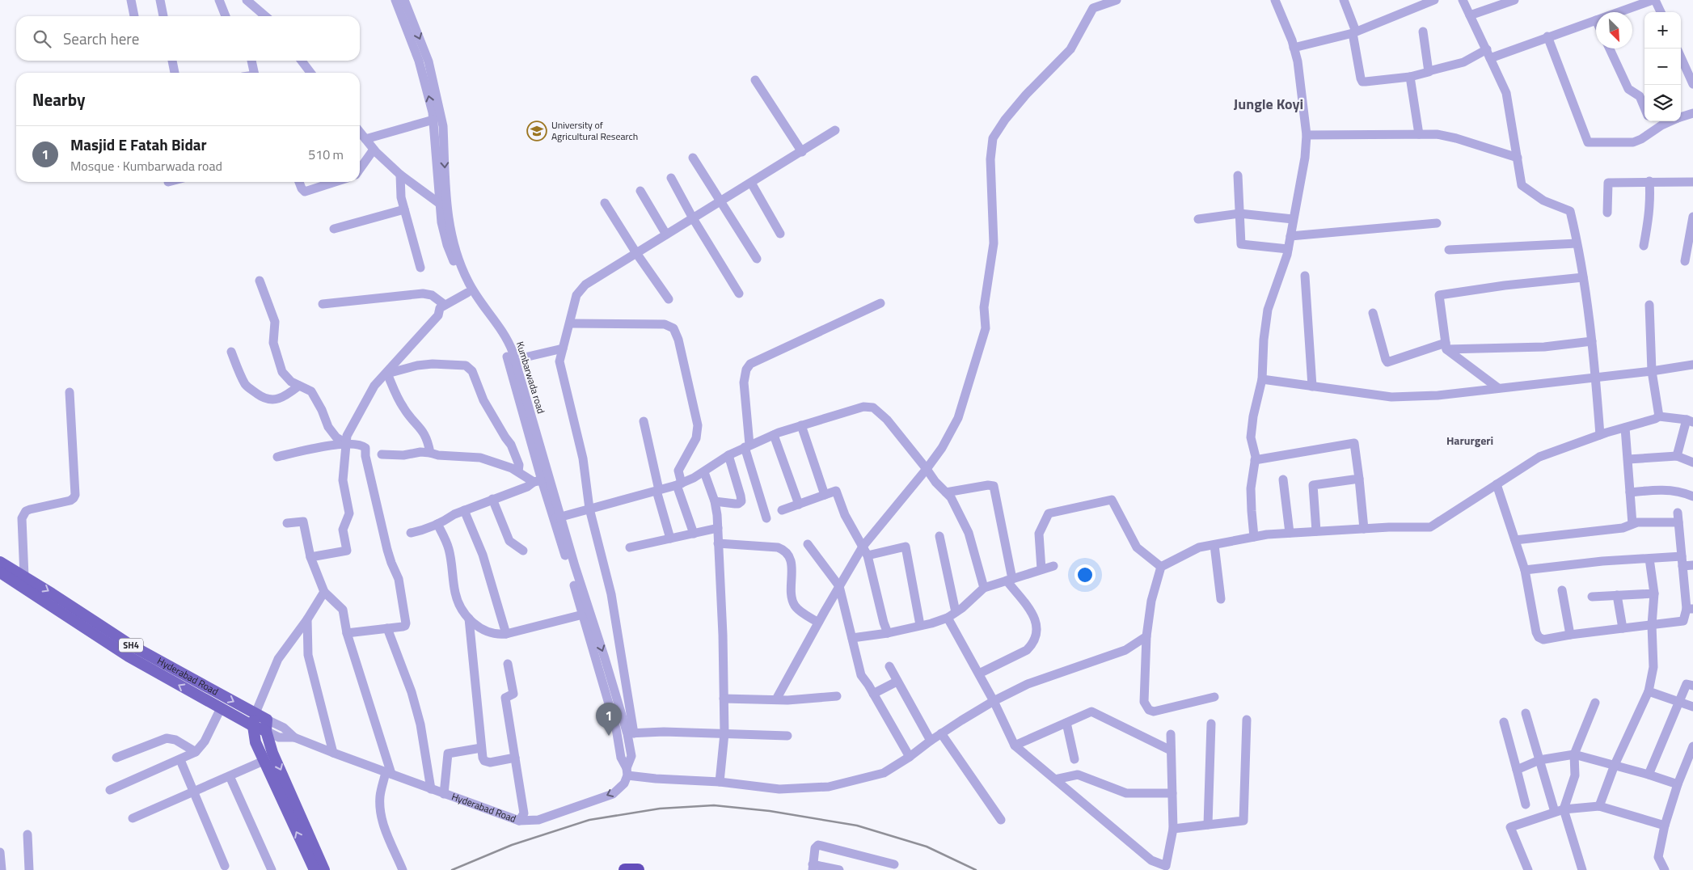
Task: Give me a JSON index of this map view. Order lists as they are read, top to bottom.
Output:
{
  "streets": {
    "main road": ["SH4", "Hyderabad Road"],
    "street": ["Kumbarwada road"]
  },
  "crossings": [
    ["Kumbarwada road", "Hyderabad Road"]
  ],
  "districts": ["Jungle Koyi", "Harurgeri"],
  "places": {
    "school or university": ["University of Agricultural Research"]
  },
  "north": "bottom right",
  "page": {
    "map_buttons": ["+", "−"],
    "search": "Search here",
    "heading": "Nearby",
    "list": [
      {
        "mark": "1",
        "name": "Masjid E Fatah Bidar",
        "note": "Mosque · Kumbarwada road",
        "value": "510 m"
      }
    ],
    "pins": "1"
  }
}
